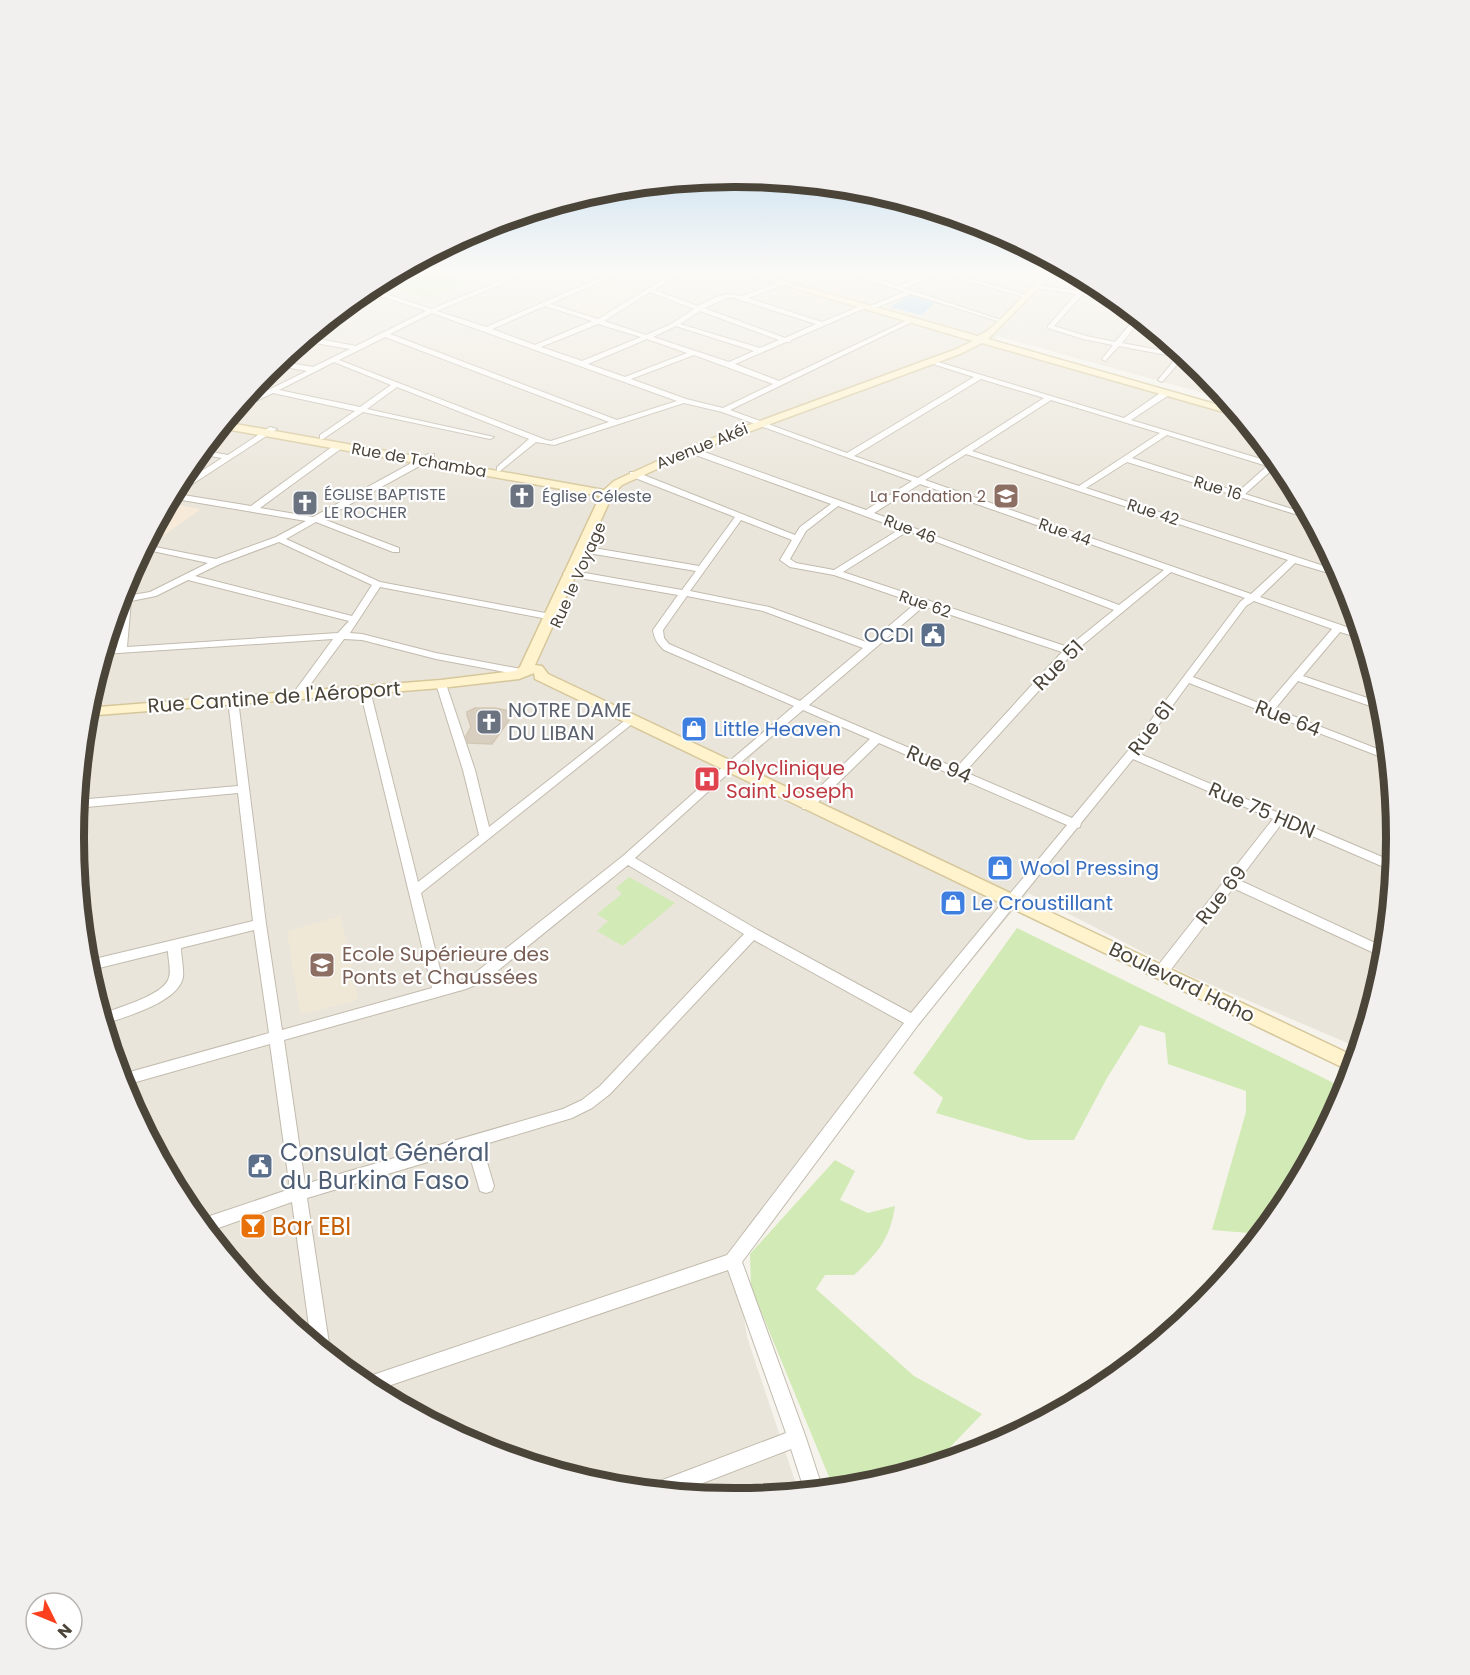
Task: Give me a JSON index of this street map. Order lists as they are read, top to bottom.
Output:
{
  "streets": {
    "main road": [
      "Avenue Akéi",
      "Rue de Tchamba",
      "Rue le Voyage",
      "Rue Cantine de l'Aéroport",
      "Boulevard Haho"
    ],
    "street": [
      "Rue 16",
      "Rue 42",
      "Rue 46",
      "Rue 44",
      "Rue 62",
      "Rue 51",
      "Rue 64",
      "Rue 61",
      "Rue 94",
      "Rue 75 HDN",
      "Rue 69"
    ]
  },
  "crossings": [
    ["Avenue Akéi", "Rue 44"],
    ["Avenue Akéi", "Rue le Voyage"],
    ["Rue de Tchamba", "Rue le Voyage"],
    ["Rue 42", "Rue 61"],
    ["Rue 46", "Rue le Voyage"],
    ["Rue 46", "Rue 51"],
    ["Rue 44", "Rue le Voyage"],
    ["Rue 44", "Rue 51"],
    ["Rue 44", "Rue 61"],
    ["Rue le Voyage", "Rue Cantine de l'Aéroport"],
    ["Rue le Voyage", "Boulevard Haho"],
    ["Rue 62", "Rue 51"],
    ["Rue 51", "Rue 94"],
    ["Rue Cantine de l'Aéroport", "Boulevard Haho"],
    ["Rue 64", "Rue 61"],
    ["Rue 61", "Rue 94"],
    ["Rue 61", "Rue 75 HDN"],
    ["Rue 61", "Boulevard Haho"],
    ["Rue 75 HDN", "Rue 69"],
    ["Rue 69", "Boulevard Haho"]
  ],
  "places": {
    "church": ["Église Céleste", "ÉGLISE BAPTISTE LE ROCHER", "NOTRE DAME DU LIBAN"],
    "school or university": ["La Fondation 2", "Ecole Supérieure des Ponts et Chaussées"],
    "public building": ["OCDI", "Consulat Général du Burkina Faso"],
    "shop": ["Little Heaven", "Wool Pressing", "Le Croustillant"],
    "hospital": ["Polyclinique Saint Joseph"],
    "bar": ["Bar EBI"]
  },
  "north": "bottom right"
}
